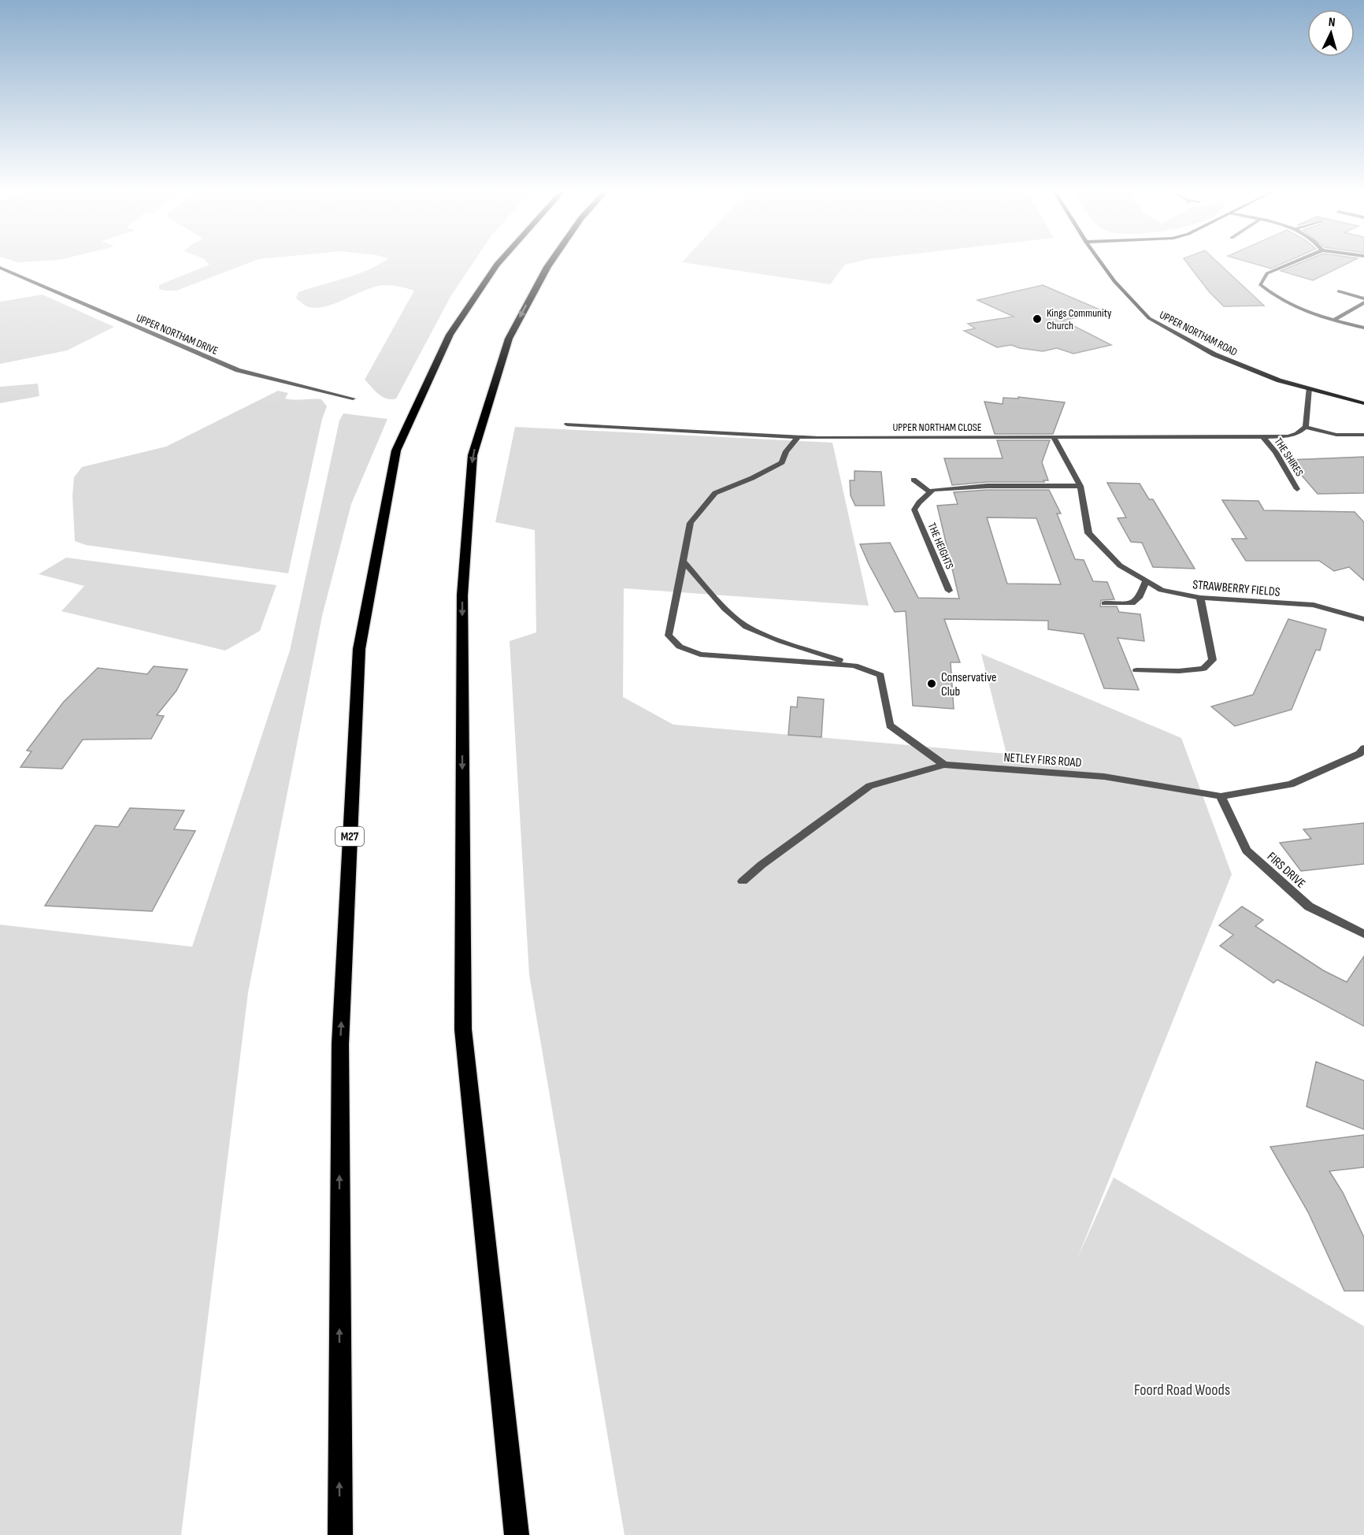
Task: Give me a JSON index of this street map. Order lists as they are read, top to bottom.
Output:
{
  "streets": {
    "highway": ["M27"],
    "main road": ["UPPER NORTHAM ROAD"],
    "street": [
      "UPPER NORTHAM DRIVE",
      "UPPER NORTHAM CLOSE",
      "THE SHIRES",
      "THE HEIGHTS",
      "STRAWBERRY FIELDS",
      "NETLEY FIRS ROAD",
      "FIRS DRIVE"
    ]
  },
  "crossings": [
    ["UPPER NORTHAM CLOSE", "THE SHIRES"],
    ["UPPER NORTHAM CLOSE", "STRAWBERRY FIELDS"],
    ["NETLEY FIRS ROAD", "FIRS DRIVE"]
  ],
  "parks": ["Foord Road Woods"],
  "places": ["Kings Community Church", "Conservative Club"],
  "north": "top"
}
